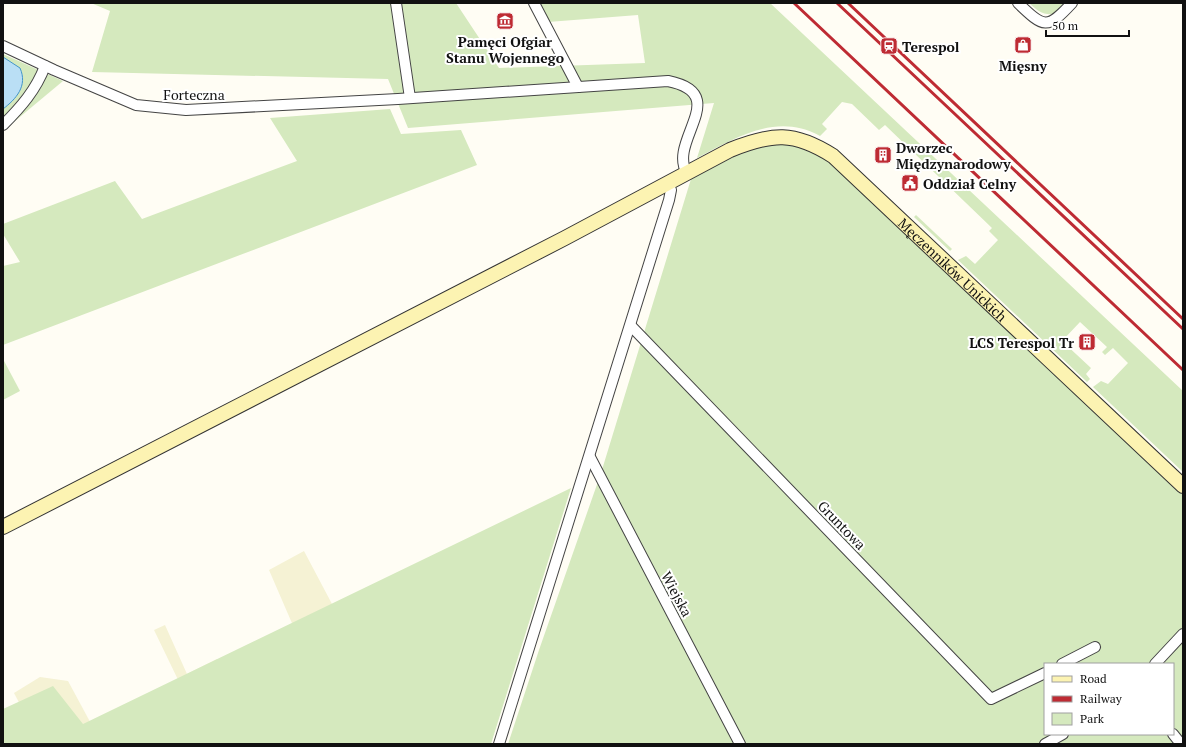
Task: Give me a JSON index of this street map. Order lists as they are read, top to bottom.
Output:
{
  "streets": {
    "main road": ["Męczenników Unickich"],
    "street": ["Forteczna", "Gruntowa", "Wiejska"]
  },
  "crossings": [
    ["Forteczna", "Męczenników Unickich"]
  ],
  "places": {
    "museum": ["Pamęci Ofgiar Stanu Wojennego"],
    "shop": ["Mięsny"],
    "station": ["Terespol"],
    "building": ["Dworzec Międzynarodowy", "LCS Terespol Tr"],
    "public building": ["Oddział Celny"]
  },
  "legend": ["Road", "Railway", "Park"],
  "scale_bar": "50 m"
}
